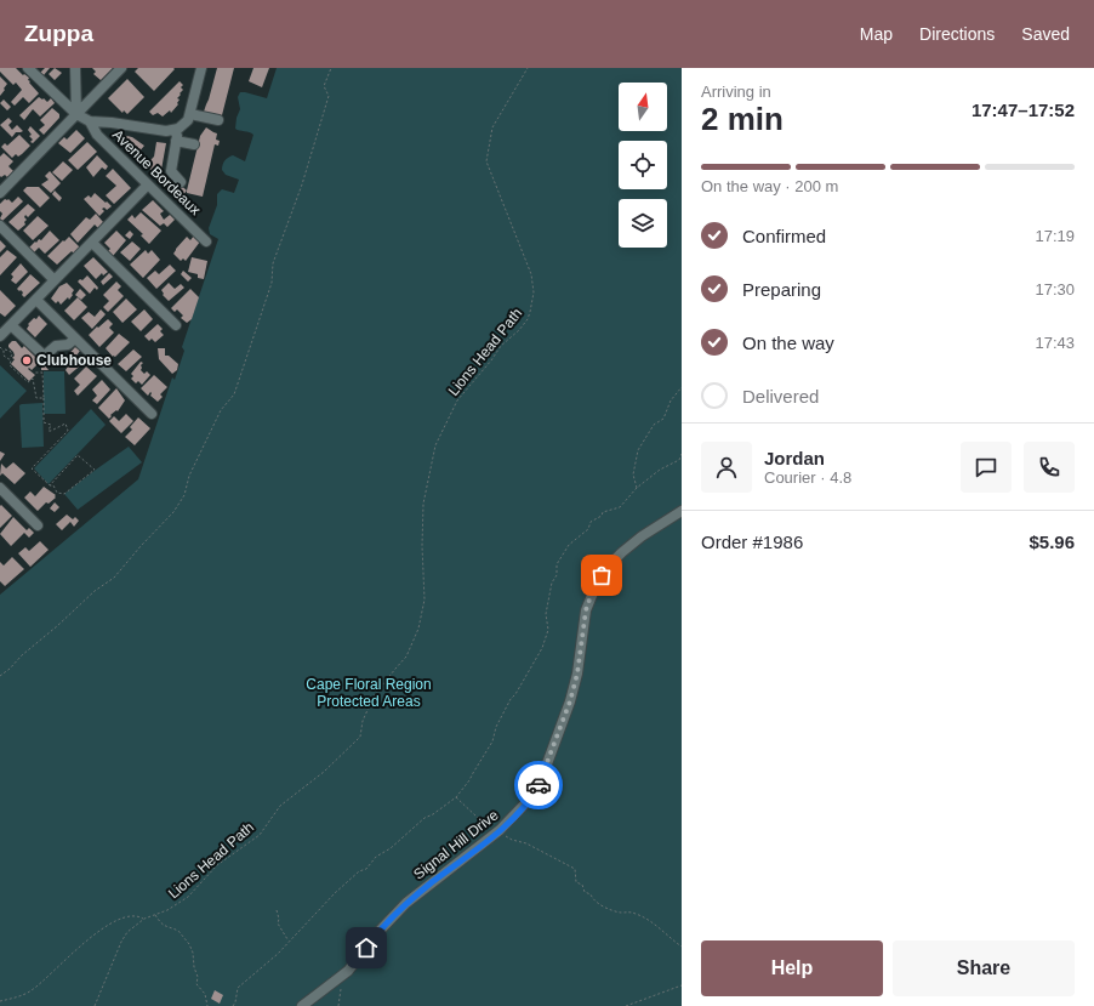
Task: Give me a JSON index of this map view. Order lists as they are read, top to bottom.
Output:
{
  "streets": {
    "street": ["Avenue Bordeaux", "Signal Hill Drive"],
    "path": ["Lions Head Path"]
  },
  "parks": ["Cape Floral Region Protected Areas"],
  "places": ["Clubhouse"],
  "north": "top",
  "page": {
    "header": "Zuppa",
    "nav": ["Map", "Directions", "Saved"],
    "heading": ["2 min", "Arriving in", "17:47–17:52"],
    "panel": [
      "Jordan",
      "Courier · 4.8",
      "Order #1986",
      "$5.96"
    ],
    "bar": "On the way · 200 m",
    "list": [
      ["Confirmed", "17:19"],
      ["Preparing", "17:30"],
      ["On the way", "17:43"],
      "Delivered"
    ],
    "buttons": ["Help", "Share"]
  }
}
